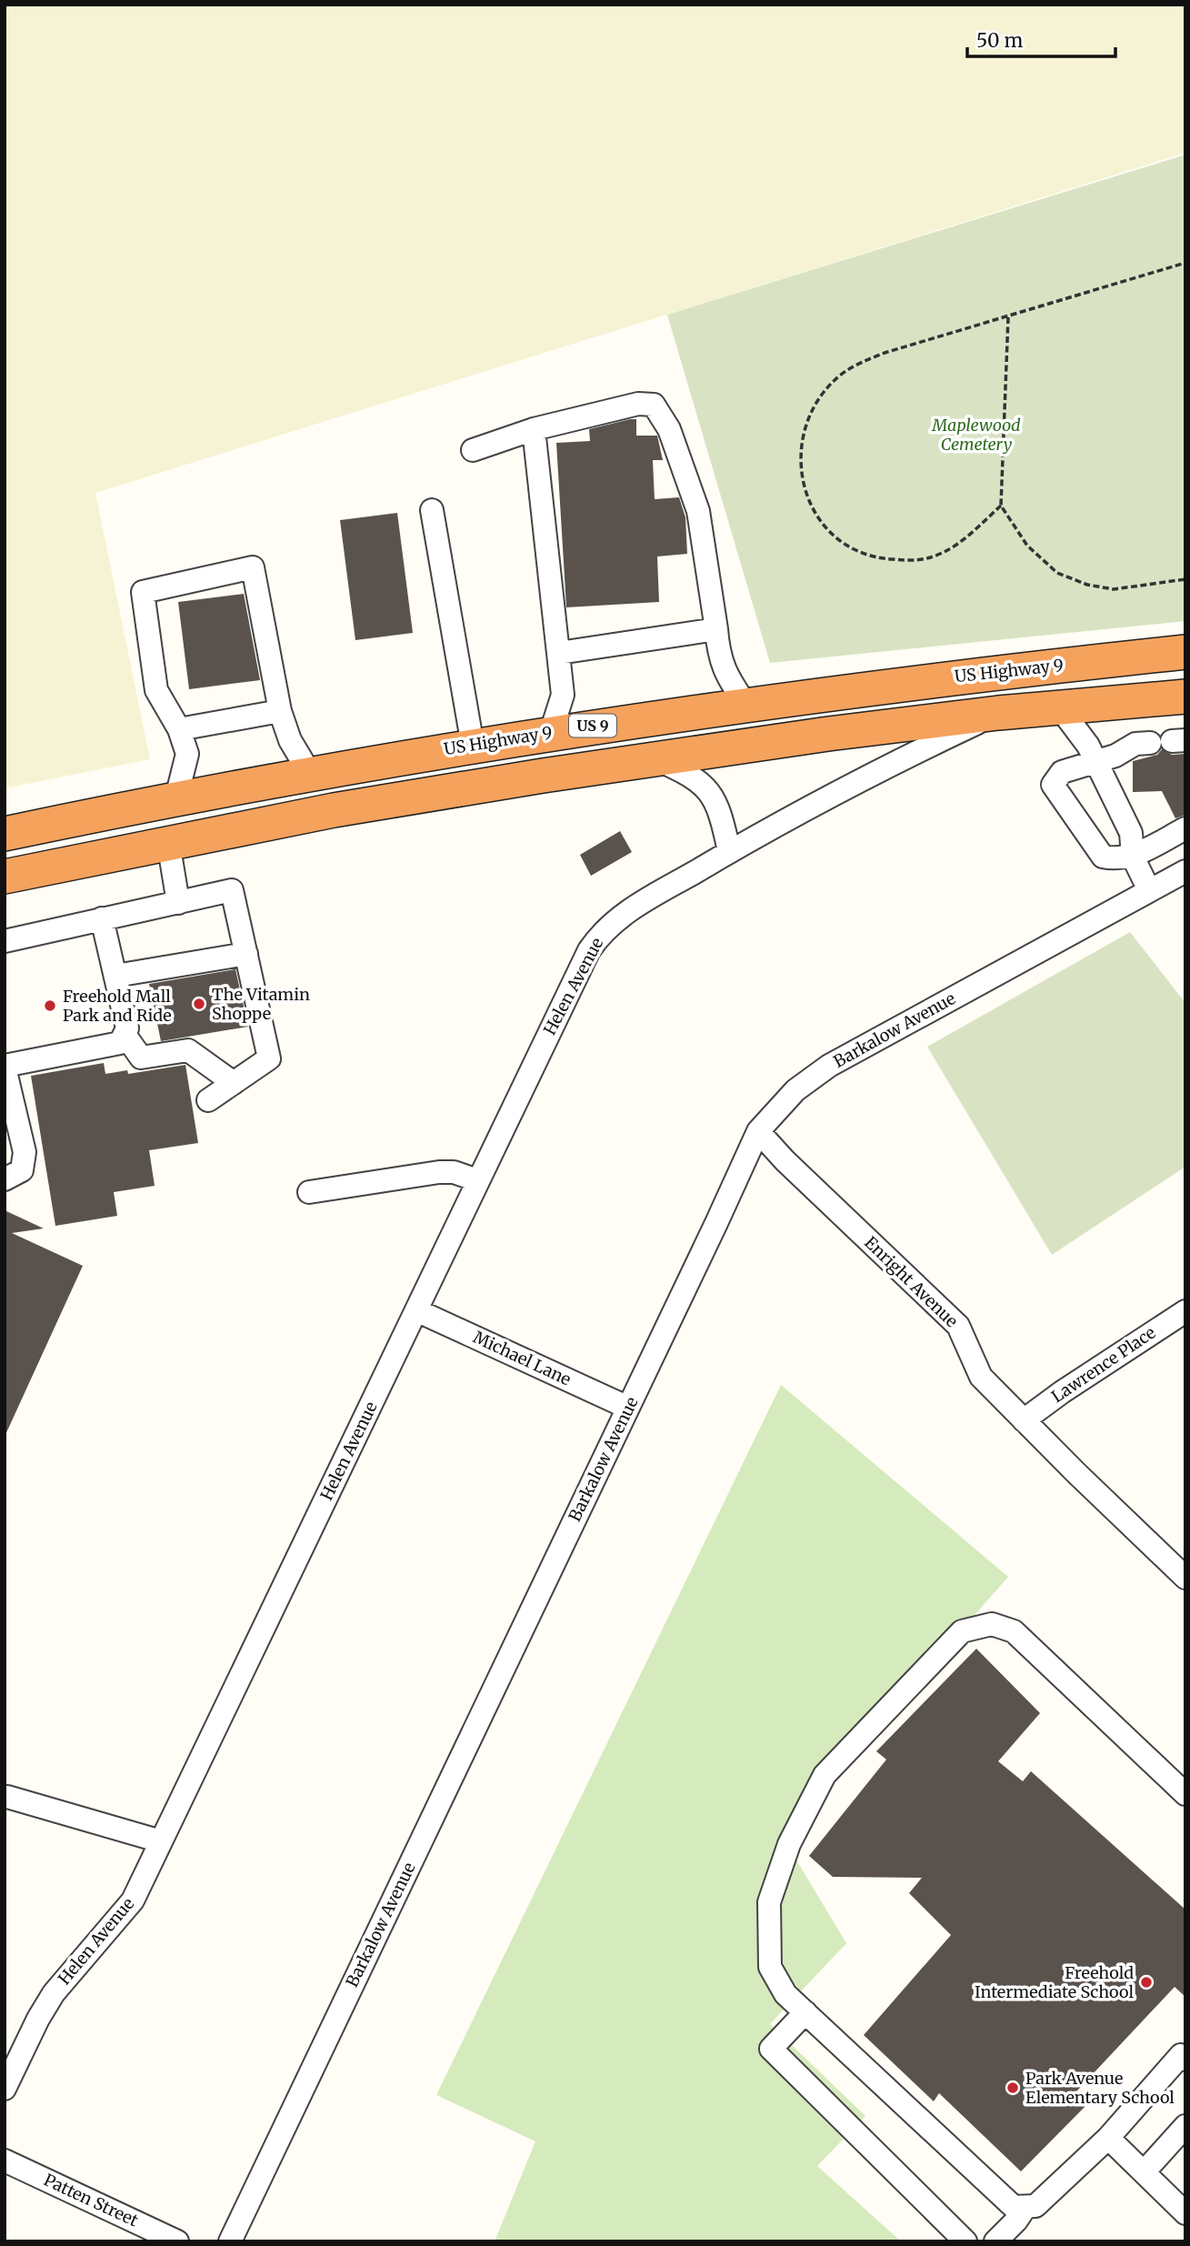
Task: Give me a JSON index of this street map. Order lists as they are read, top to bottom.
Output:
{
  "streets": {
    "highway": ["US Highway 9", "US 9"],
    "street": [
      "Helen Avenue",
      "Barkalow Avenue",
      "Enright Avenue",
      "Michael Lane",
      "Lawrence Place",
      "Patten Street"
    ]
  },
  "crossings": [
    ["Helen Avenue", "Michael Lane"],
    ["Barkalow Avenue", "Enright Avenue"],
    ["Barkalow Avenue", "Michael Lane"],
    ["Enright Avenue", "Lawrence Place"]
  ],
  "parks": ["Maplewood Cemetery"],
  "places": [
    "The Vitamin Shoppe",
    "Freehold Mall Park and Ride",
    "Freehold Intermediate School",
    "Park Avenue Elementary School"
  ],
  "scale_bar": "50 m"
}
